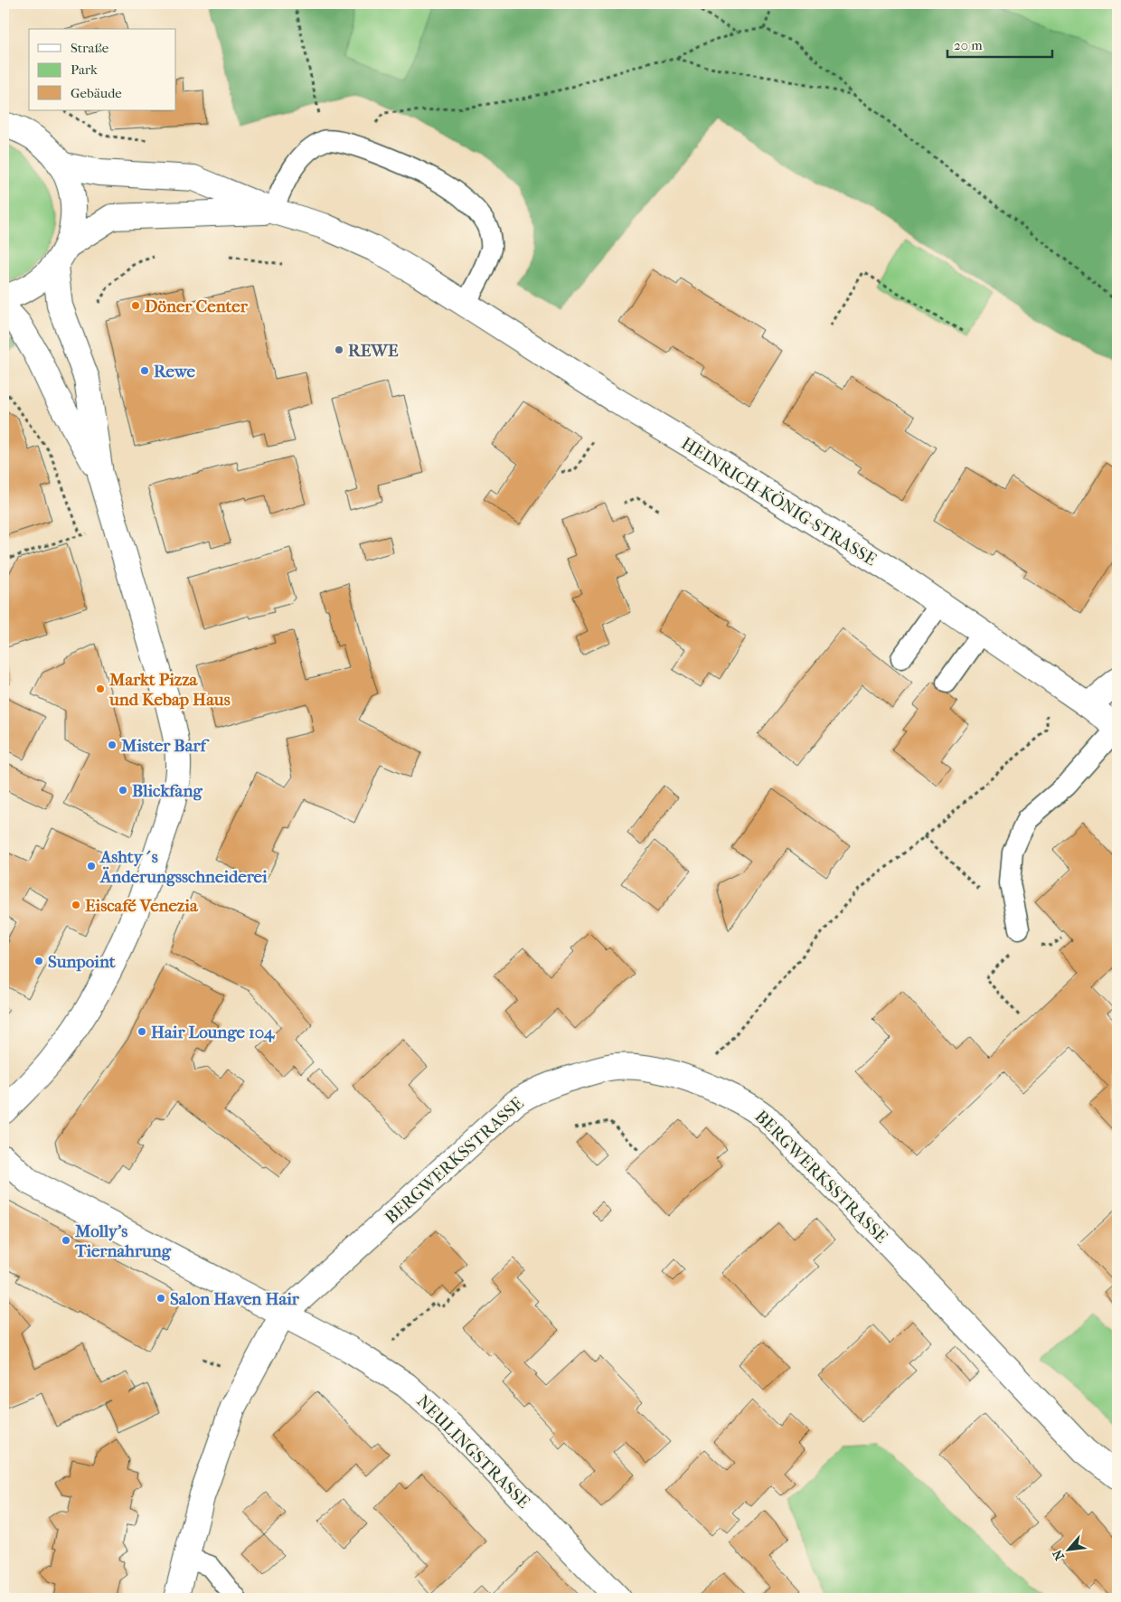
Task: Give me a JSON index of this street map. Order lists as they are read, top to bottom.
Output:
{
  "streets": {
    "street": ["HEINRICH-KÖNIG-STRASSE", "BERGWERKSSTRASSE", "NEULINGSTRASSE"]
  },
  "crossings": [
    ["BERGWERKSSTRASSE", "NEULINGSTRASSE"]
  ],
  "places": [
    "Döner Center",
    "REWE",
    "Rewe",
    "Markt Pizza und Kebap Haus",
    "Mister Barf",
    "Blickfang",
    "Ashty´s Änderungsschneiderei",
    "Eiscafé Venezia",
    "Sunpoint",
    "Hair Lounge 104",
    "Molly's Tiernahrung",
    "Salon Haven Hair"
  ],
  "legend": ["Straße", "Park", "Gebäude"],
  "scale_bar": "20 m",
  "north": "bottom left"
}
